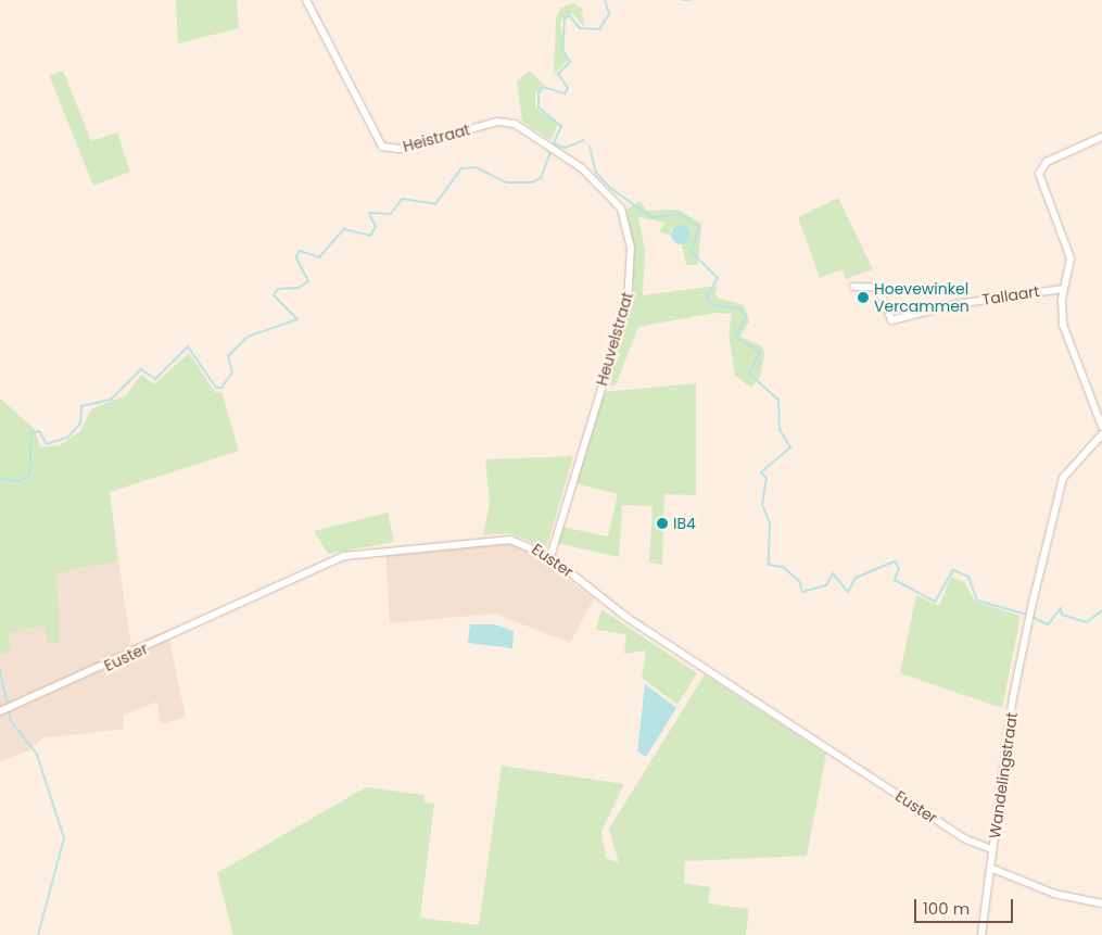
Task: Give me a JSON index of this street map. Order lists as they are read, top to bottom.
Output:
{
  "streets": {
    "street": [
      "Heistraat",
      "Tallaart",
      "Heuvelstraat",
      "Euster",
      "Wandelingstraat"
    ]
  },
  "crossings": [
    ["Heistraat", "Heuvelstraat"],
    ["Heuvelstraat", "Euster"],
    ["Euster", "Wandelingstraat"]
  ],
  "places": ["Hoevewinkel Vercammen", "IB4"],
  "scale_bar": "100 m"
}
